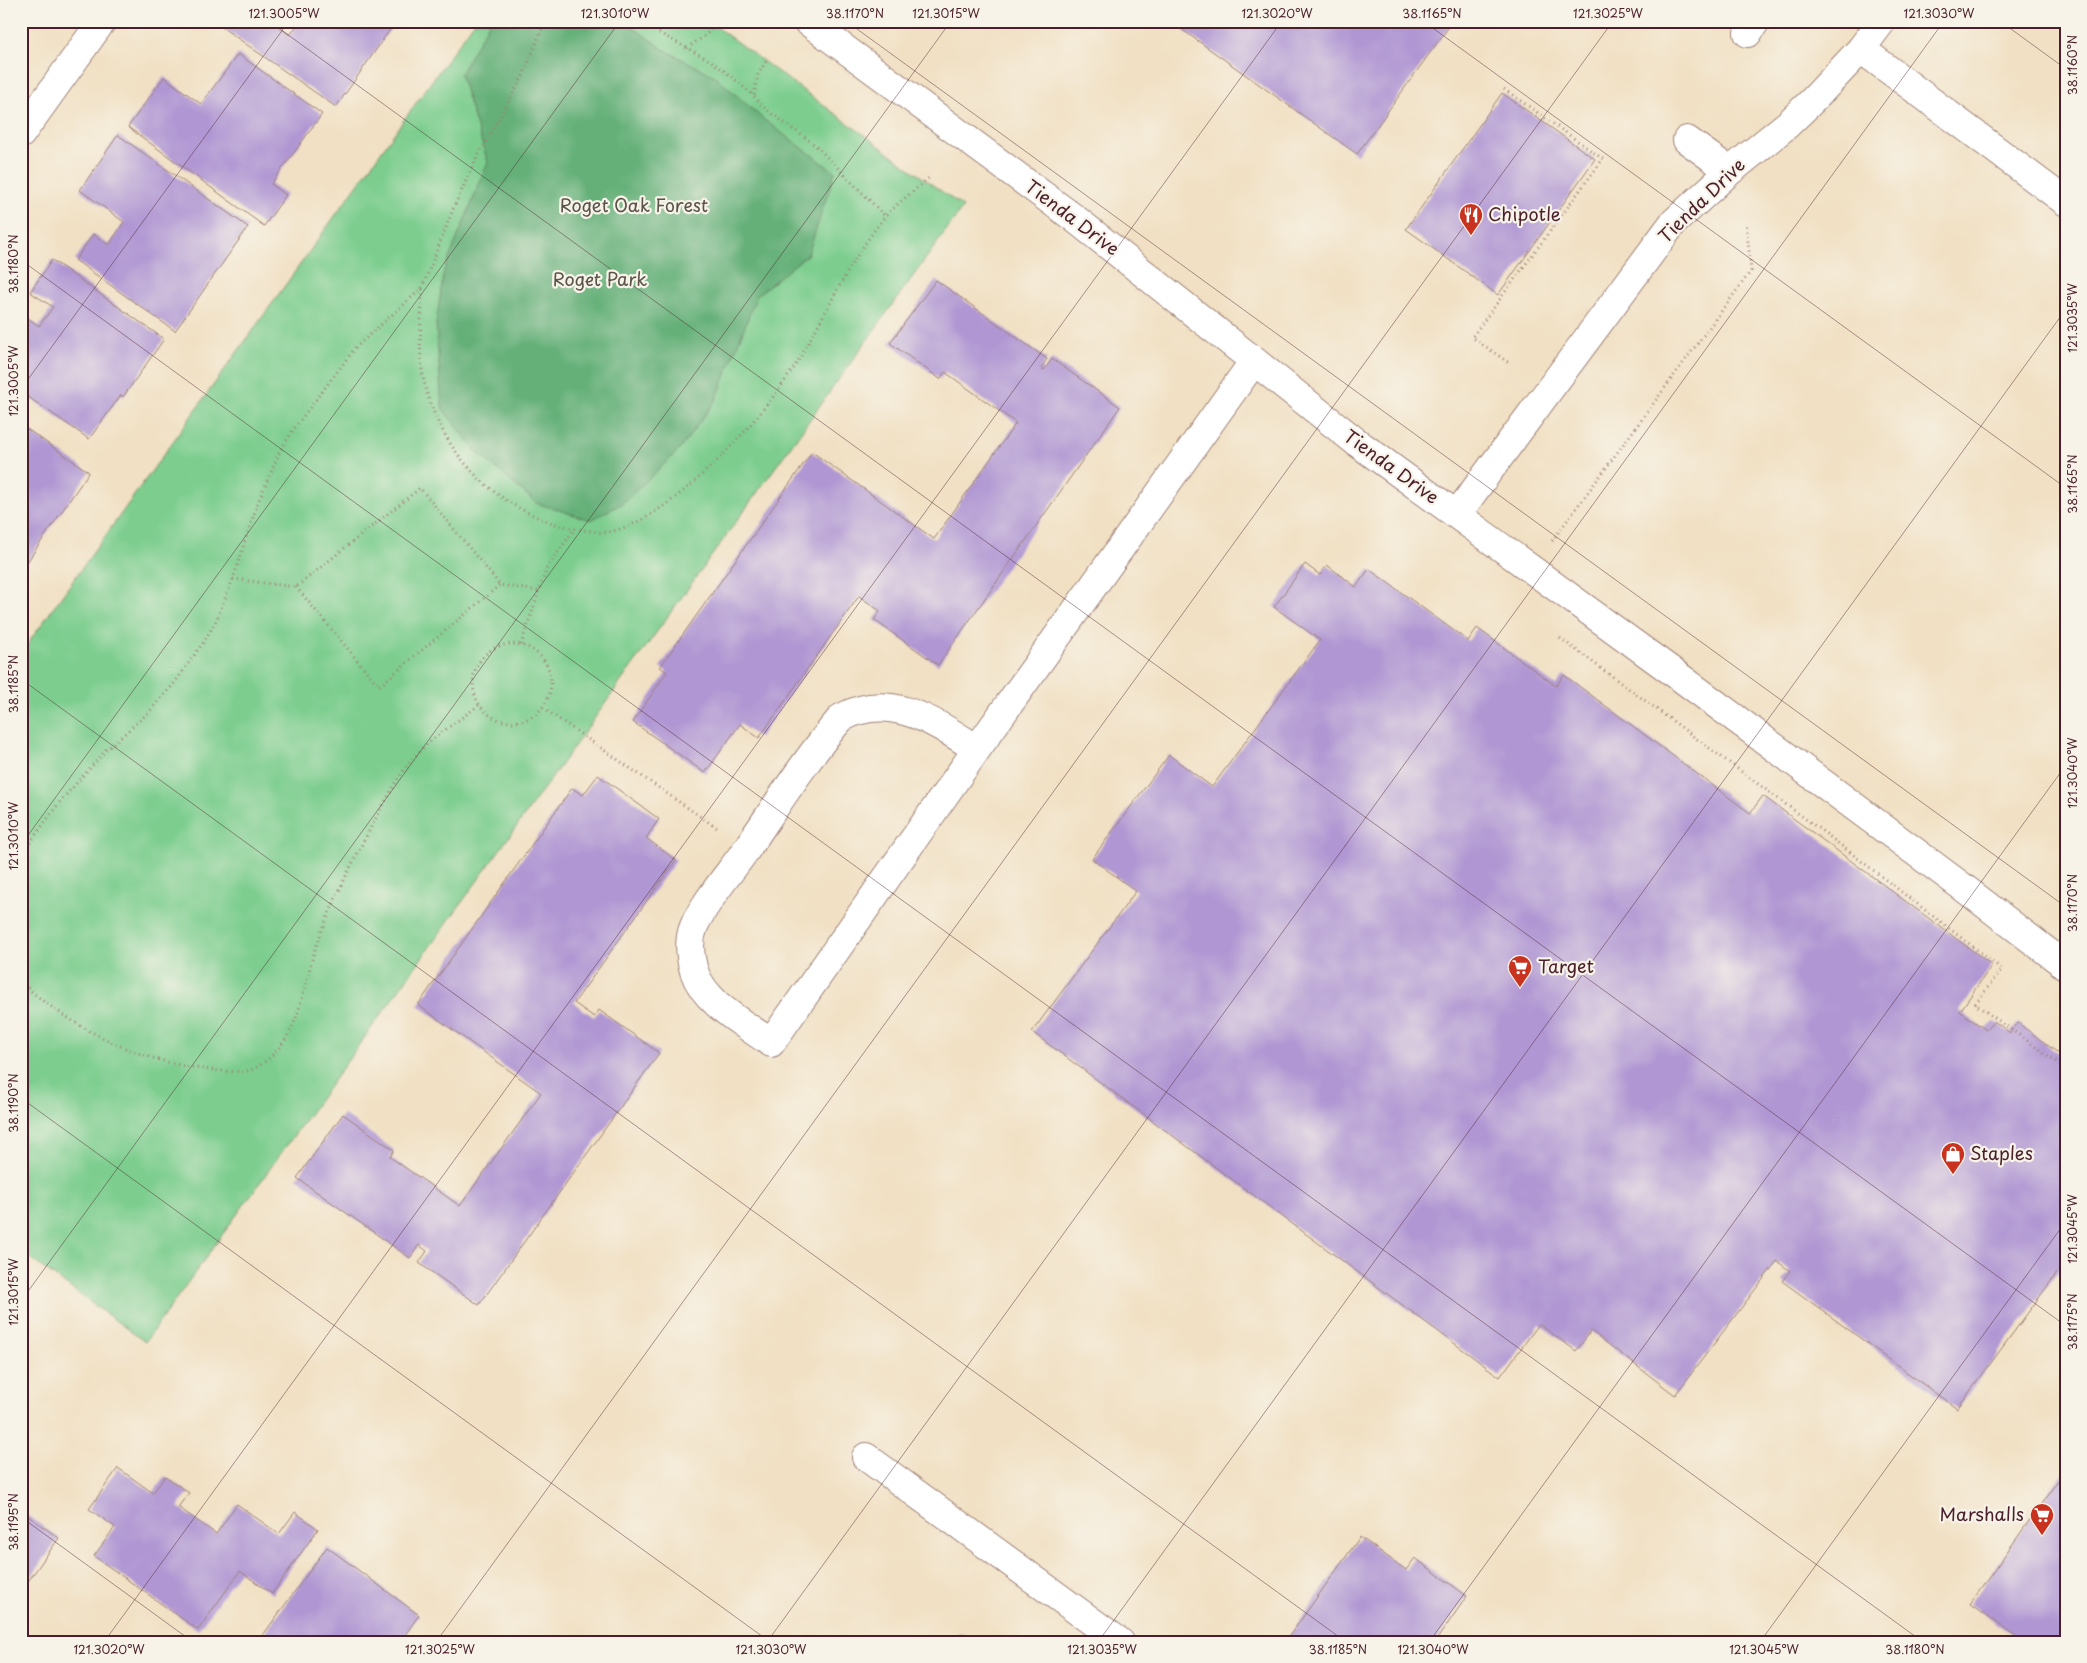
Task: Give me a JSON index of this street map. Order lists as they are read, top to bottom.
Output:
{
  "streets": {
    "street": ["Tienda Drive"]
  },
  "parks": ["Roget Oak Forest", "Roget Park"],
  "places": {
    "restaurant": ["Chipotle"],
    "supermarket": ["Target", "Marshalls"],
    "shop": ["Staples"]
  },
  "coordinates": [
    "121.3005°W",
    "121.3010°W",
    "38.1170°N",
    "121.3015°W",
    "121.3020°W",
    "38.1165°N",
    "121.3025°W",
    "121.3030°W",
    "38.1160°N",
    "38.1180°N",
    "121.3035°W",
    "38.1185°N",
    "121.3040°W",
    "38.1190°N",
    "121.3045°W",
    "38.1175°N",
    "38.1195°N"
  ]
}
